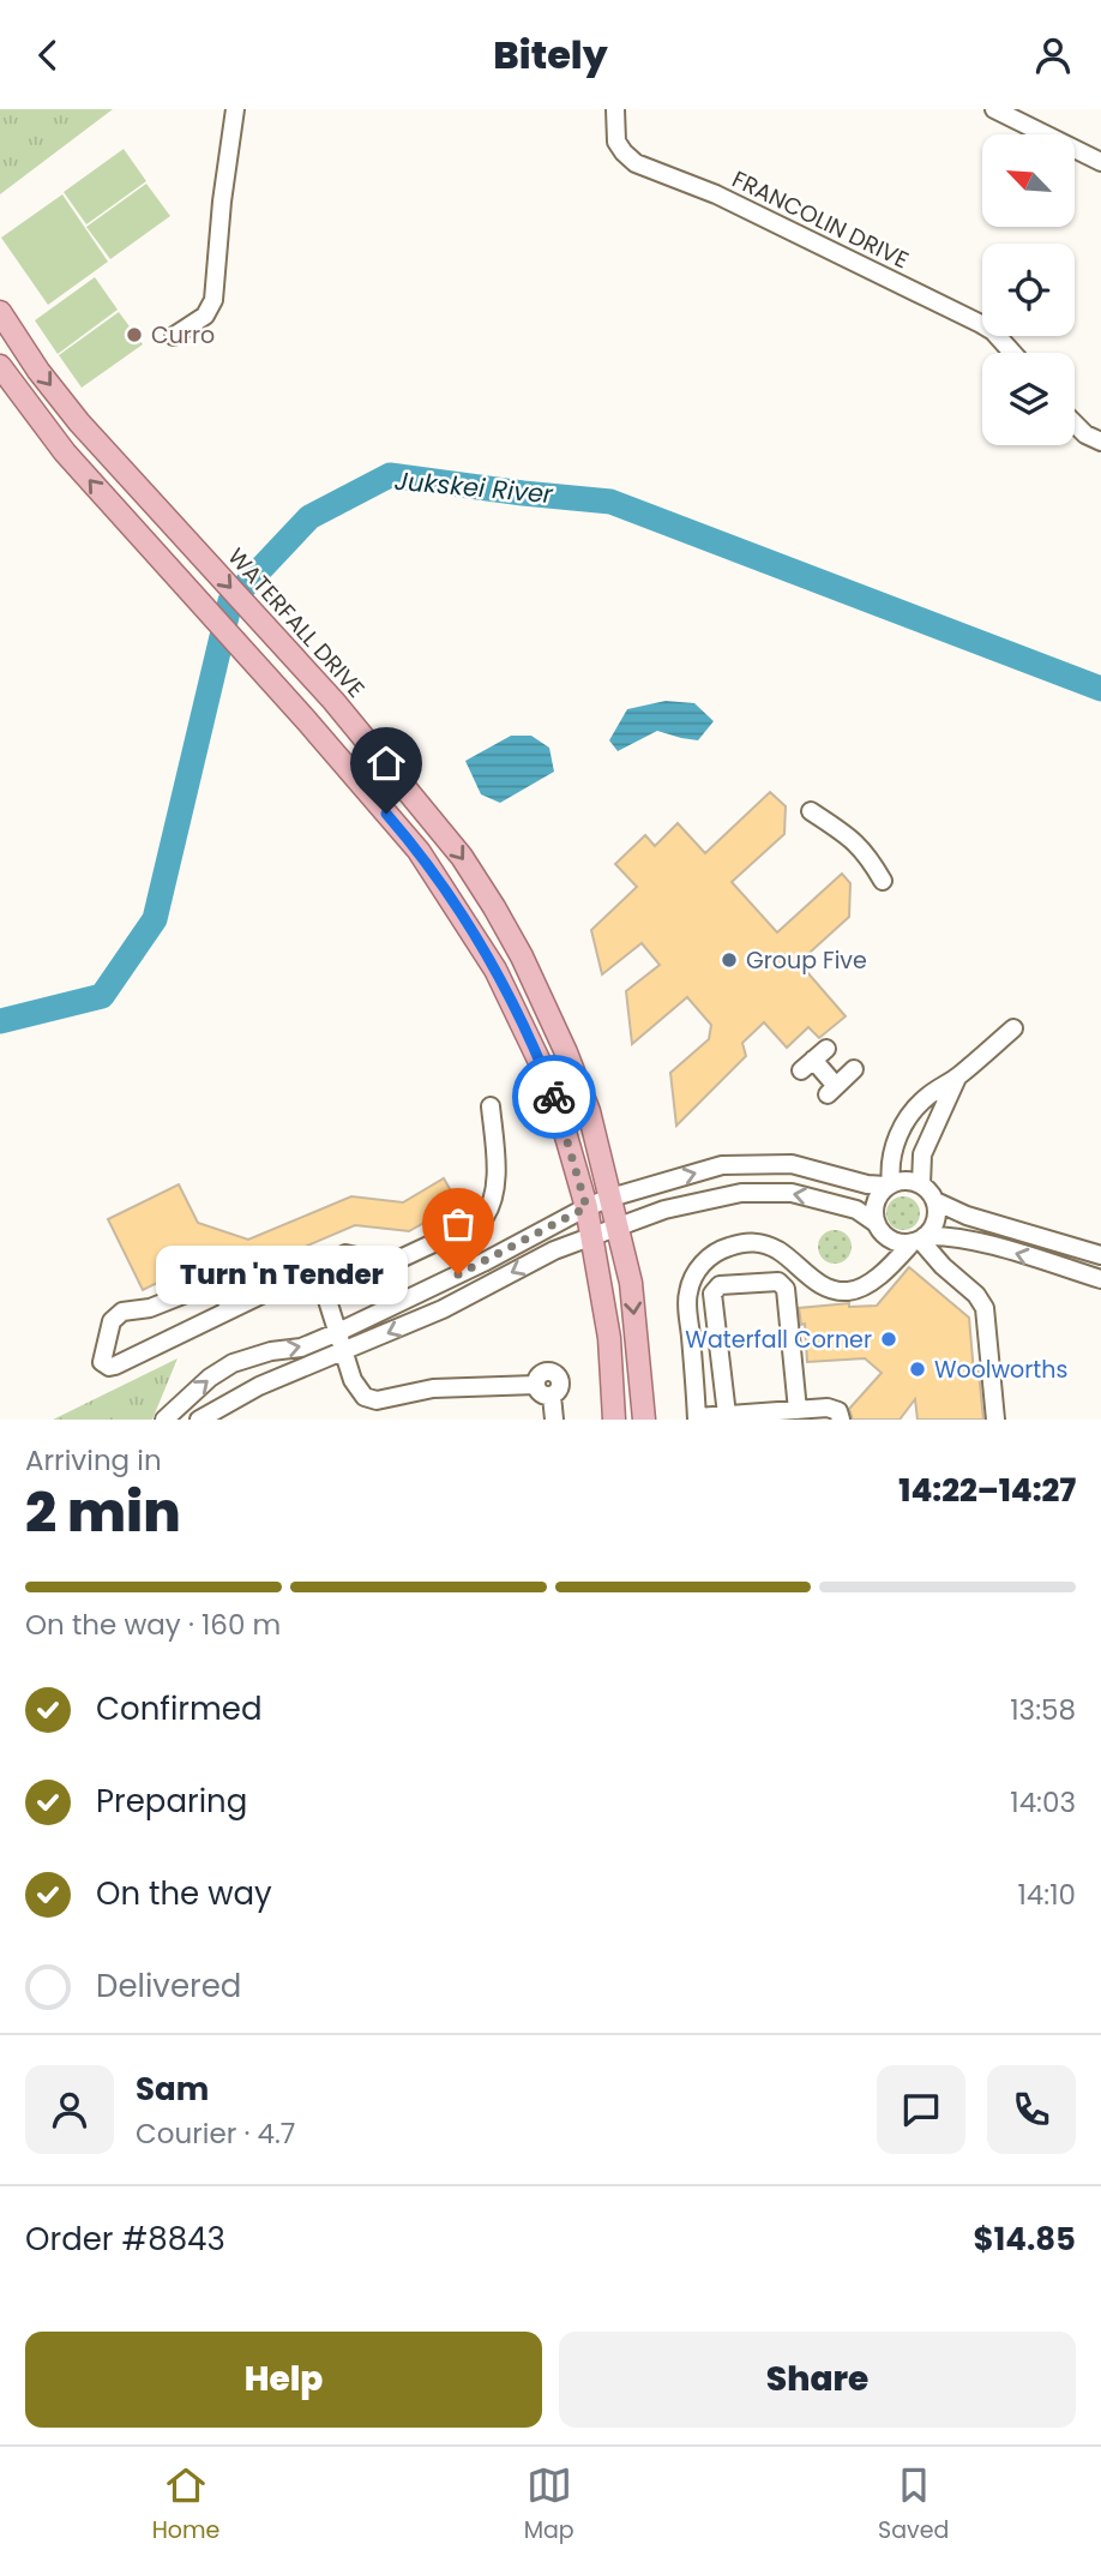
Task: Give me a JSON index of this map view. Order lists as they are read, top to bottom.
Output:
{
  "streets": {
    "main road": ["WATERFALL DRIVE"],
    "street": ["FRANCOLIN DRIVE"]
  },
  "water": ["Jukskei River"],
  "places": [
    "Curro",
    "Group Five",
    "Turn 'n Tender",
    "Waterfall Corner",
    "Woolworths"
  ],
  "north": "top left",
  "page": {
    "header": "Bitely",
    "bubble": "Turn 'n Tender",
    "heading": ["2 min", "Arriving in", "14:22–14:27"],
    "panel": [
      "Sam",
      "Courier · 4.7",
      "Order #8843",
      "$14.85"
    ],
    "bar": "On the way · 160 m",
    "list": [
      ["Confirmed", "13:58"],
      ["Preparing", "14:03"],
      ["On the way", "14:10"],
      "Delivered"
    ],
    "buttons": ["Help", "Share"],
    "tabs": ["Home", "Map", "Saved"]
  }
}
